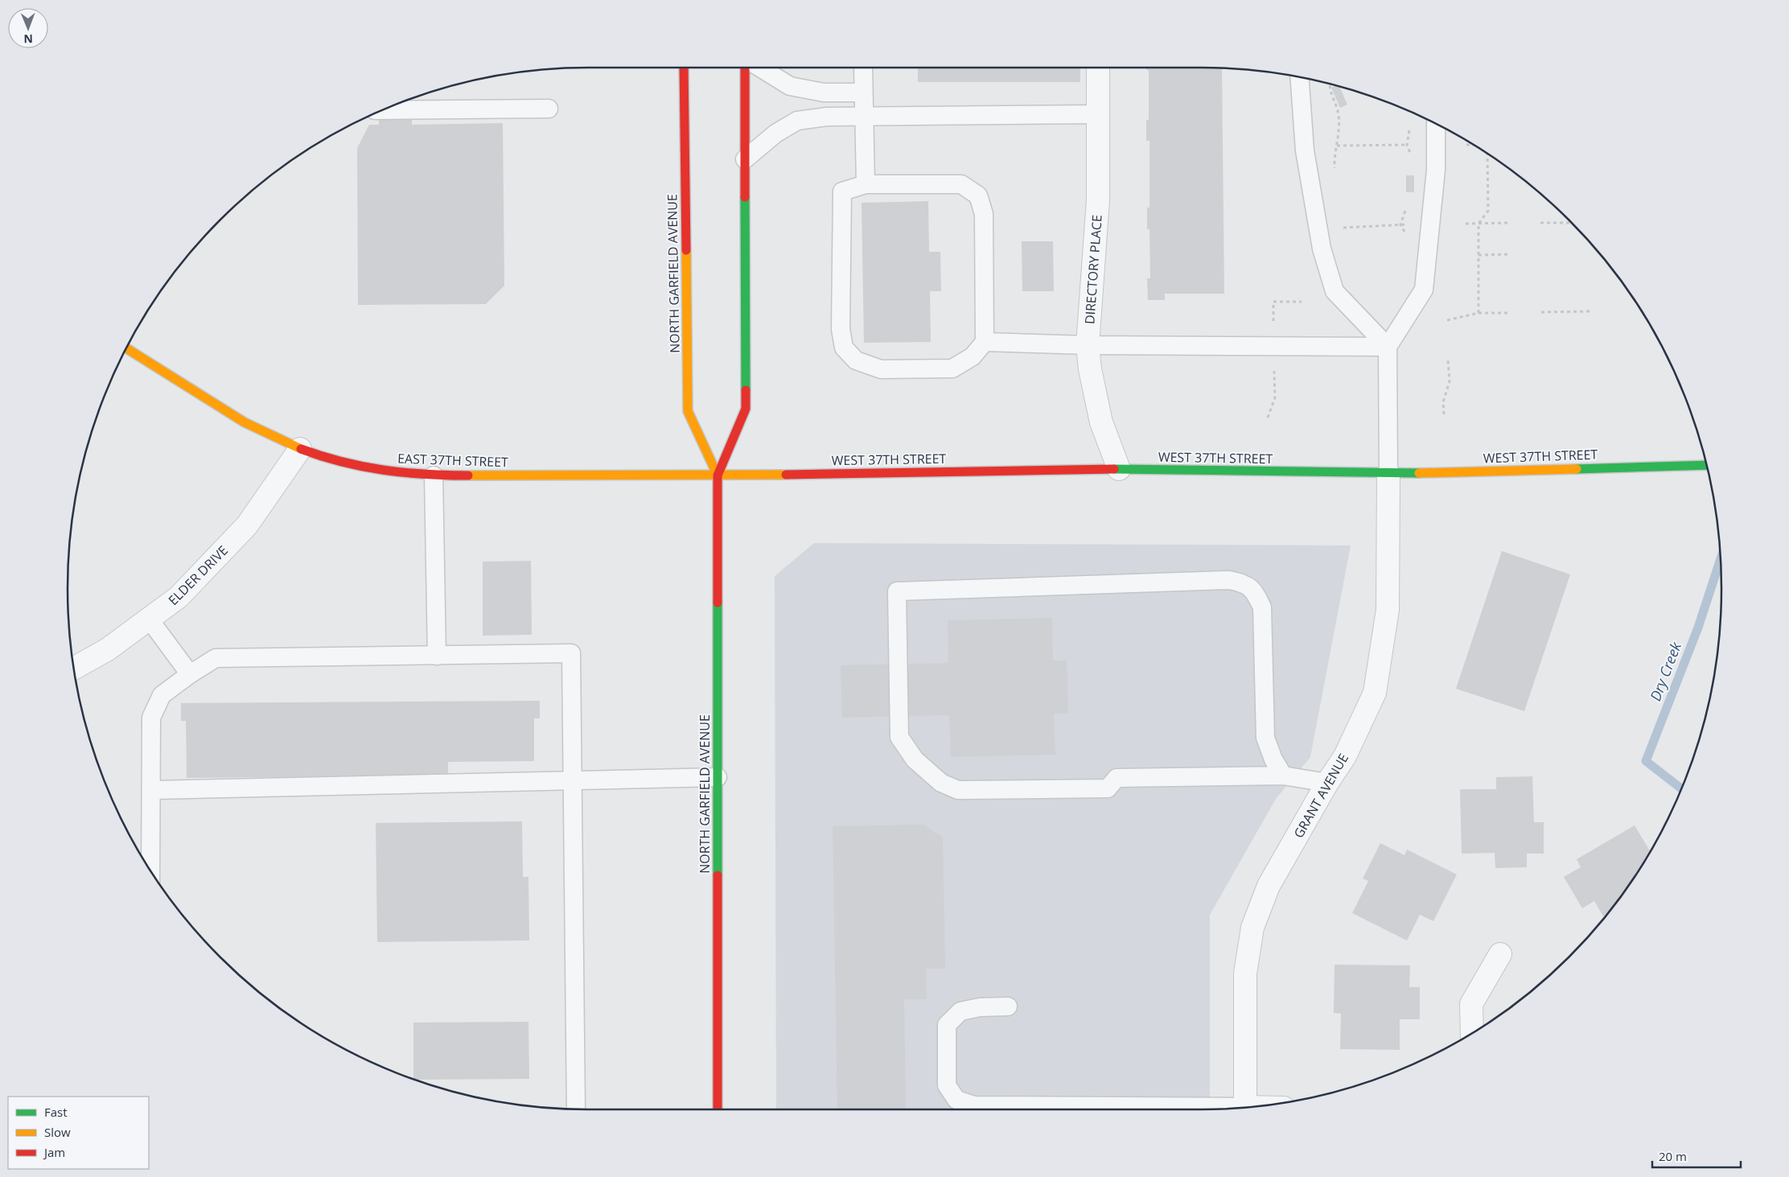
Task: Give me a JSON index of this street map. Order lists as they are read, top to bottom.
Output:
{
  "streets": {
    "main road": ["NORTH GARFIELD AVENUE", "WEST 37TH STREET", "EAST 37TH STREET"],
    "street": ["DIRECTORY PLACE", "ELDER DRIVE", "GRANT AVENUE"]
  },
  "crossings": [
    ["DIRECTORY PLACE", "WEST 37TH STREET"],
    ["NORTH GARFIELD AVENUE", "WEST 37TH STREET"],
    ["NORTH GARFIELD AVENUE", "EAST 37TH STREET"],
    ["WEST 37TH STREET", "EAST 37TH STREET"],
    ["WEST 37TH STREET", "GRANT AVENUE"],
    ["EAST 37TH STREET", "ELDER DRIVE"]
  ],
  "water": ["Dry Creek"],
  "legend": ["Fast", "Slow", "Jam"],
  "scale_bar": "20 m",
  "north": "bottom"
}
